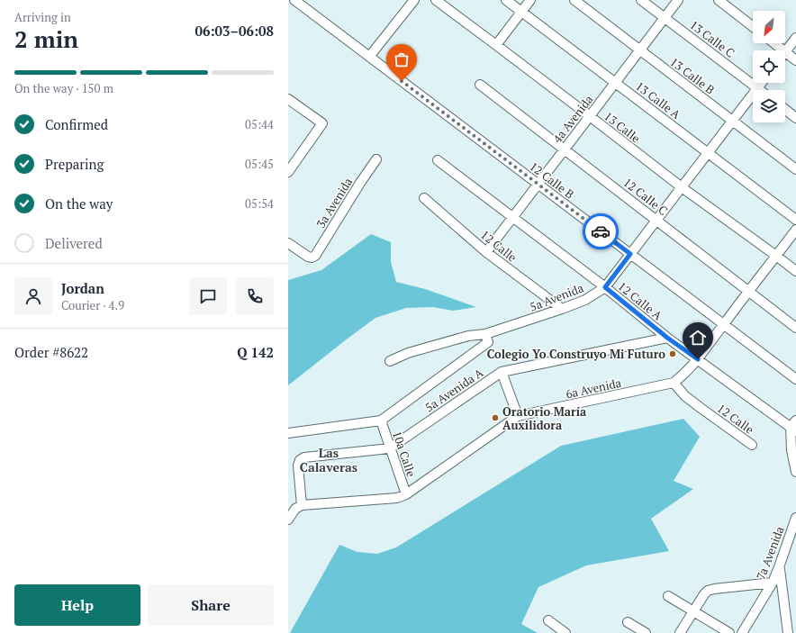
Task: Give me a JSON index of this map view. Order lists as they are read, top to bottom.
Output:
{
  "streets": {
    "street": [
      "13 Calle C",
      "13 Calle B",
      "13 Calle A",
      "4a Avenida",
      "13 Calle",
      "12 Calle B",
      "12 Calle C",
      "3a Avenida",
      "12 Calle",
      "5a Avenida",
      "12 Calle A",
      "6a Avenida",
      "5a Avenida A",
      "10a Calle",
      "7a Avenida"
    ]
  },
  "crossings": [
    ["13 Calle C", "4a Avenida"],
    ["13 Calle C", "5a Avenida"],
    ["13 Calle B", "4a Avenida"],
    ["13 Calle B", "5a Avenida"],
    ["13 Calle A", "4a Avenida"],
    ["13 Calle A", "5a Avenida"],
    ["4a Avenida", "13 Calle"],
    ["4a Avenida", "12 Calle B"],
    ["4a Avenida", "12 Calle C"],
    ["4a Avenida", "12 Calle"],
    ["4a Avenida", "12 Calle A"],
    ["13 Calle", "5a Avenida"],
    ["13 Calle", "6a Avenida"],
    ["12 Calle B", "5a Avenida"],
    ["12 Calle B", "6a Avenida"],
    ["12 Calle C", "5a Avenida"],
    ["12 Calle C", "6a Avenida"],
    ["12 Calle", "5a Avenida"],
    ["12 Calle", "6a Avenida"],
    ["5a Avenida", "12 Calle A"],
    ["12 Calle A", "6a Avenida"],
    ["12 Calle A", "5a Avenida A"],
    ["6a Avenida", "5a Avenida A"],
    ["6a Avenida", "10a Calle"],
    ["5a Avenida A", "10a Calle"]
  ],
  "districts": ["Las Calaveras"],
  "places": ["Colegio Yo Construyo Mi Futuro", "Oratorio María Auxilidora"],
  "north": "bottom left",
  "page": {
    "heading": ["2 min", "Arriving in", "06:03–06:08"],
    "panel": [
      "Jordan",
      "Courier · 4.9",
      "Order #8622",
      "Q 142"
    ],
    "bar": "On the way · 150 m",
    "list": [
      ["Confirmed", "05:44"],
      ["Preparing", "05:45"],
      ["On the way", "05:54"],
      "Delivered"
    ],
    "buttons": ["Help", "Share"]
  }
}
